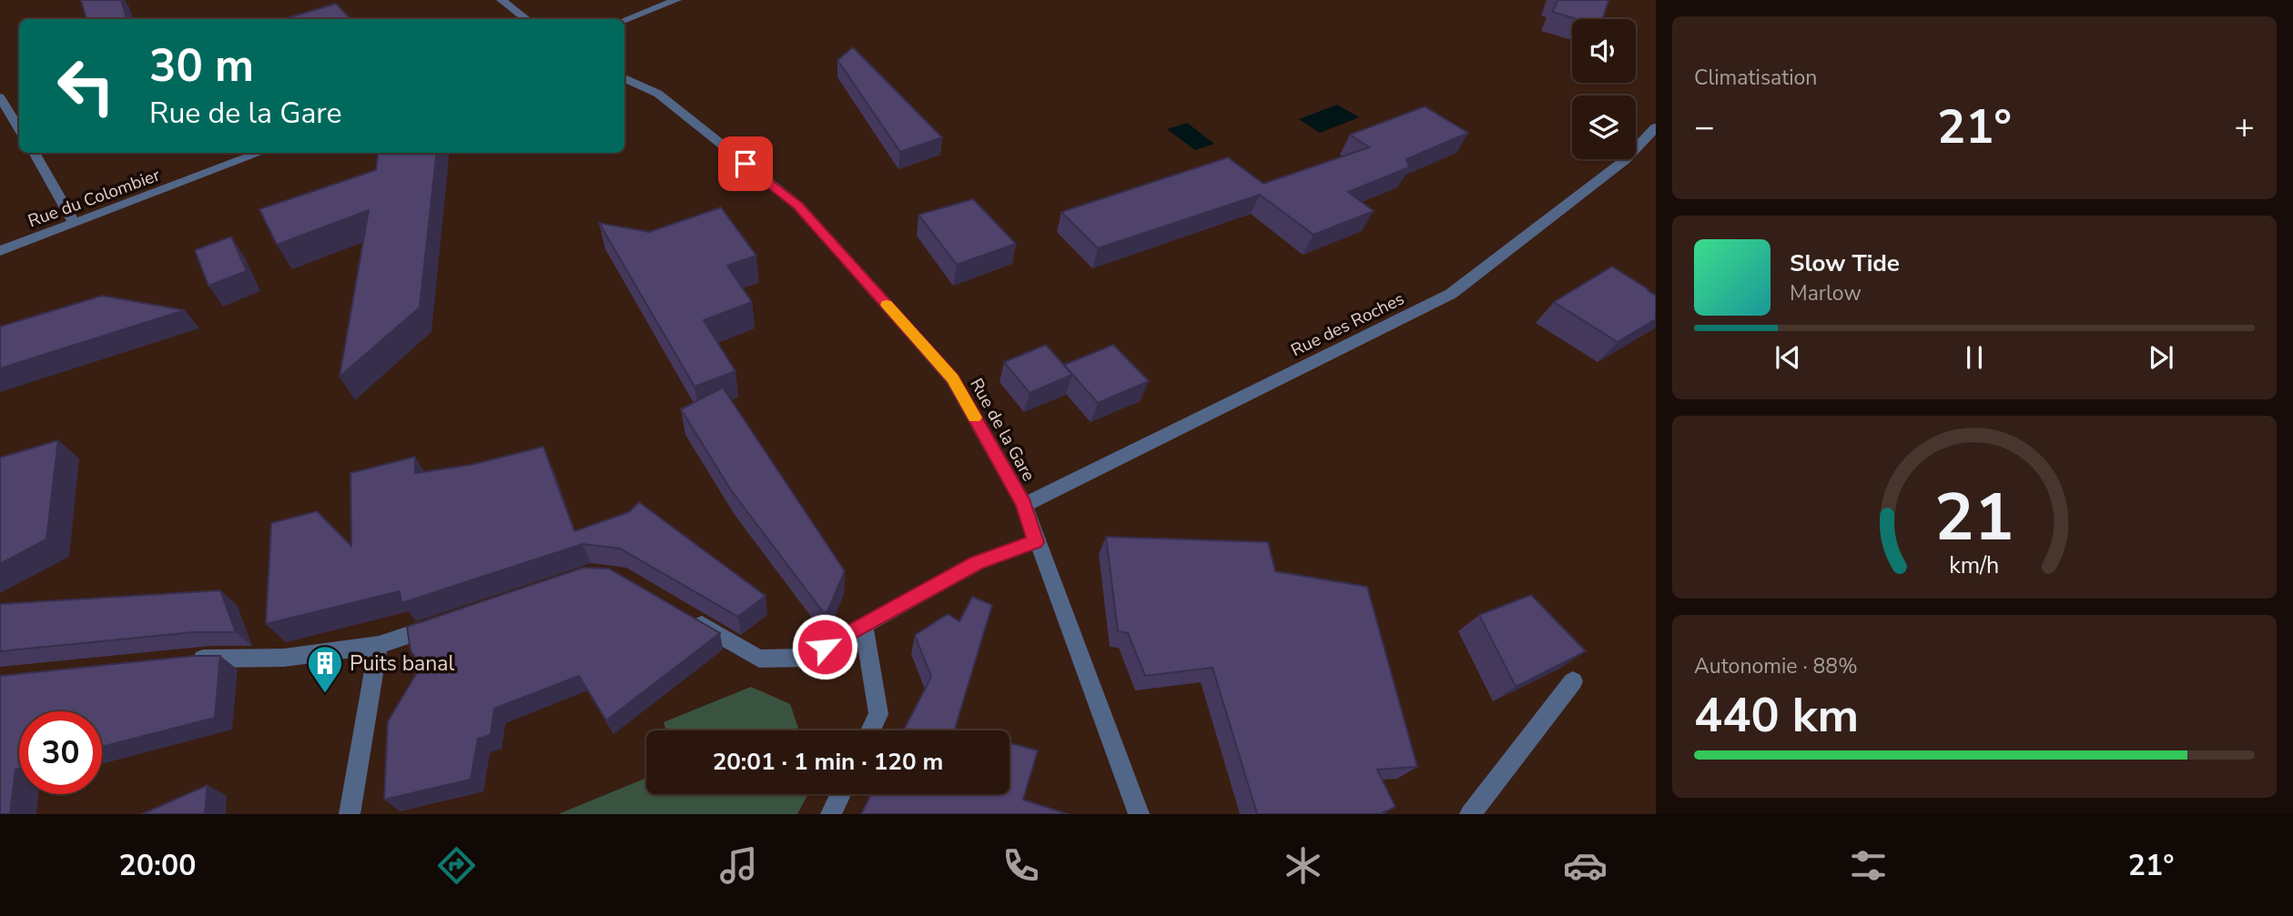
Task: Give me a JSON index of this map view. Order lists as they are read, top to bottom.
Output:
{
  "streets": {
    "street": ["Rue du Colombier", "Rue des Roches", "Rue de la Gare"]
  },
  "crossings": [
    ["Rue des Roches", "Rue de la Gare"]
  ],
  "places": {
    "building": ["Puits banal"]
  },
  "page": {
    "tile": [
      "Climatisation",
      ["Autonomie · 88%", "440 km"]
    ],
    "turn": ["30 m", "Rue de la Gare"],
    "heat": ["−", "21°", "+"],
    "song": ["Slow Tide", "Marlow"],
    "limit": "30",
    "trip": "20:01 · 1 min · 120 m",
    "tabs": ["20:00", "21°"],
    "gauge": ["21", "km/h"]
  }
}
